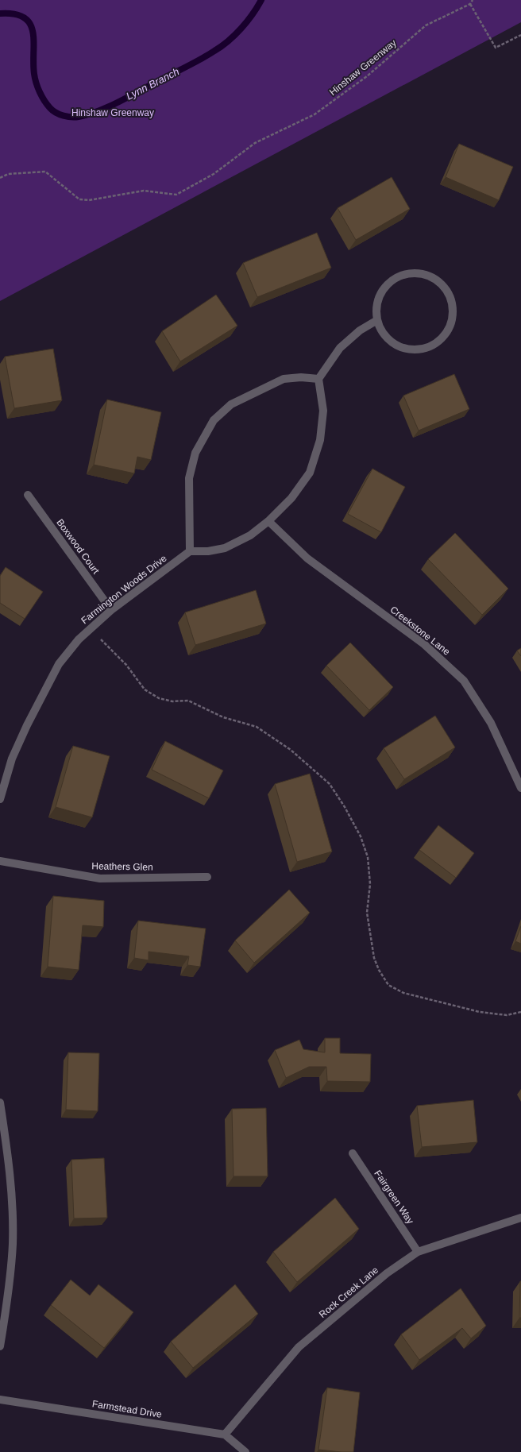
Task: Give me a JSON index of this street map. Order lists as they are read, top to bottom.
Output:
{
  "streets": {
    "street": [
      "Boxwood Court",
      "Farmington Woods Drive",
      "Creekstone Lane",
      "Heathers Glen",
      "Fairgreen Way",
      "Rock Creek Lane",
      "Farmstead Drive"
    ],
    "path": ["Hinshaw Greenway"]
  },
  "crossings": [
    ["Boxwood Court", "Farmington Woods Drive"],
    ["Fairgreen Way", "Rock Creek Lane"],
    ["Rock Creek Lane", "Farmstead Drive"]
  ],
  "water": ["Lynn Branch"],
  "parks": ["Hinshaw Greenway"]
}
